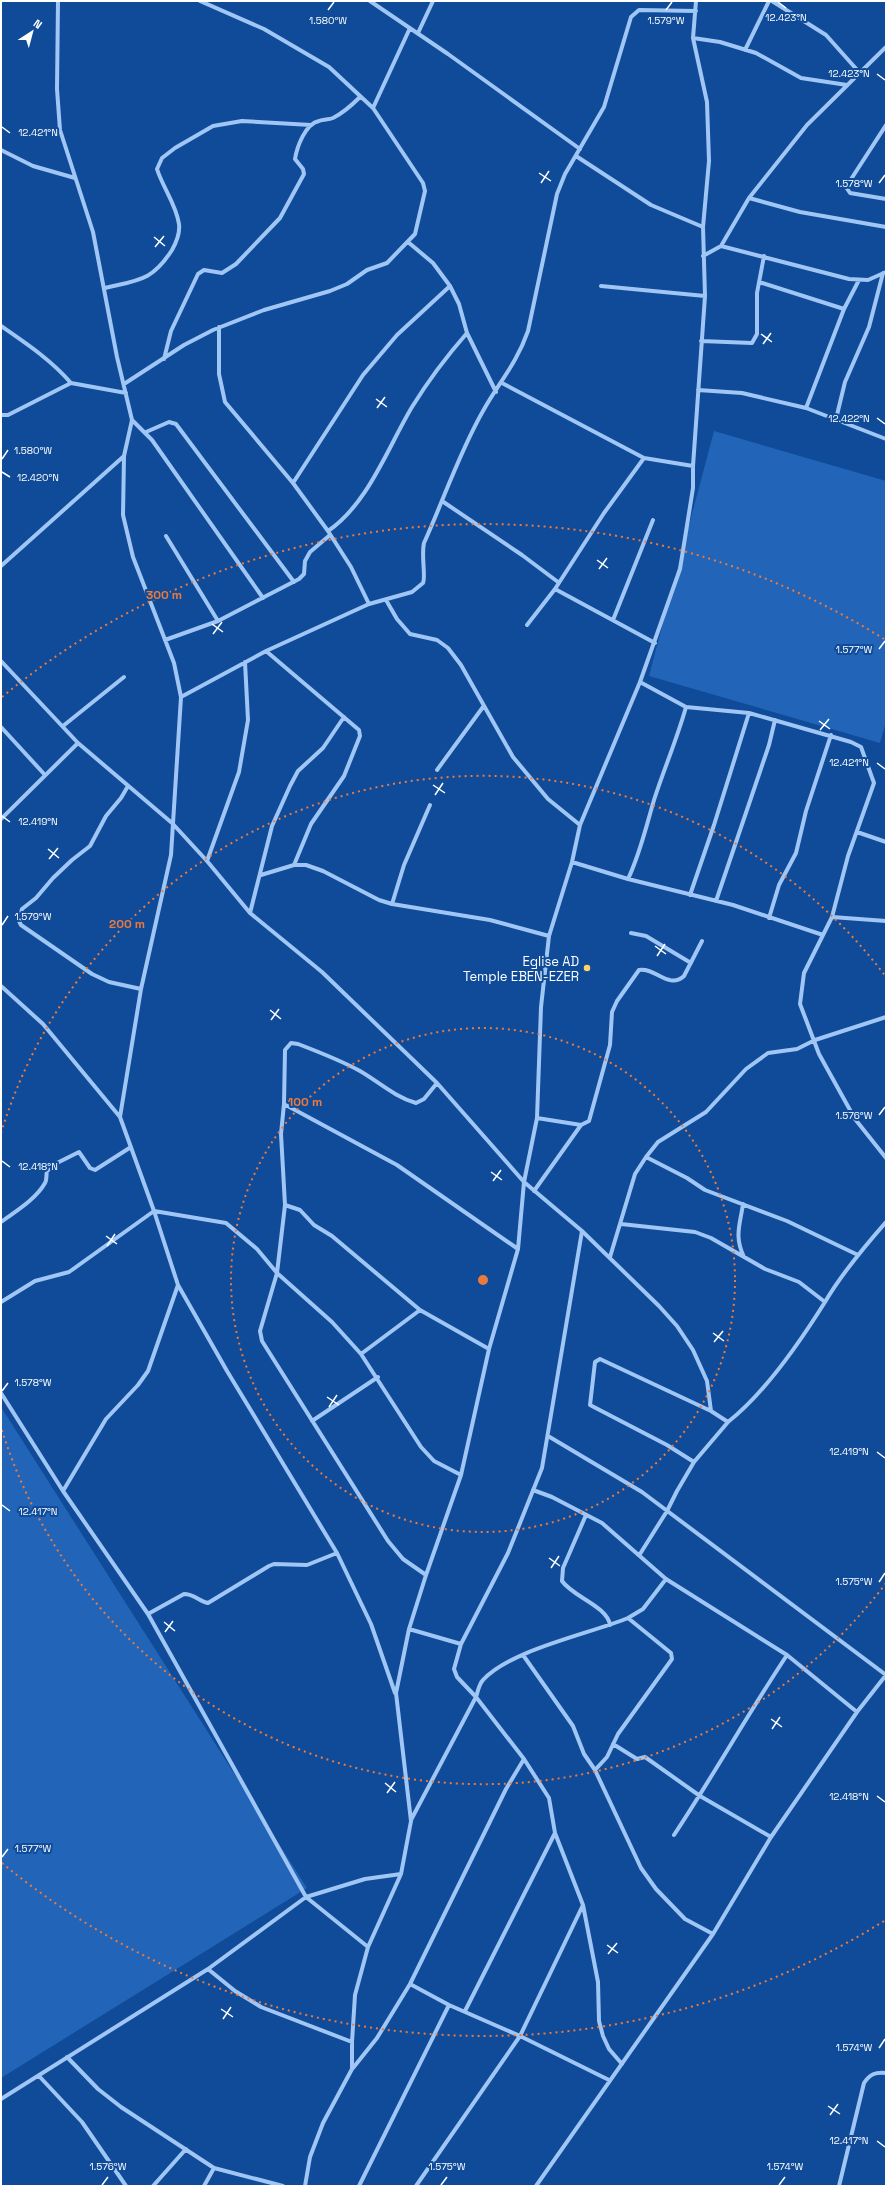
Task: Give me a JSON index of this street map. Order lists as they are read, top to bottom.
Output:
{
  "places": ["Eglise AD Temple EBEN-EZER"],
  "north": "top right",
  "coordinates": [
    "12.423°N",
    "1.580°W",
    "1.579°W",
    "12.421°N",
    "1.578°W",
    "12.422°N",
    "12.420°N",
    "1.577°W",
    "12.419°N",
    "1.576°W",
    "12.418°N",
    "12.417°N",
    "1.575°W",
    "1.574°W"
  ],
  "rings": ["300 m", "200 m", "100 m"]
}
